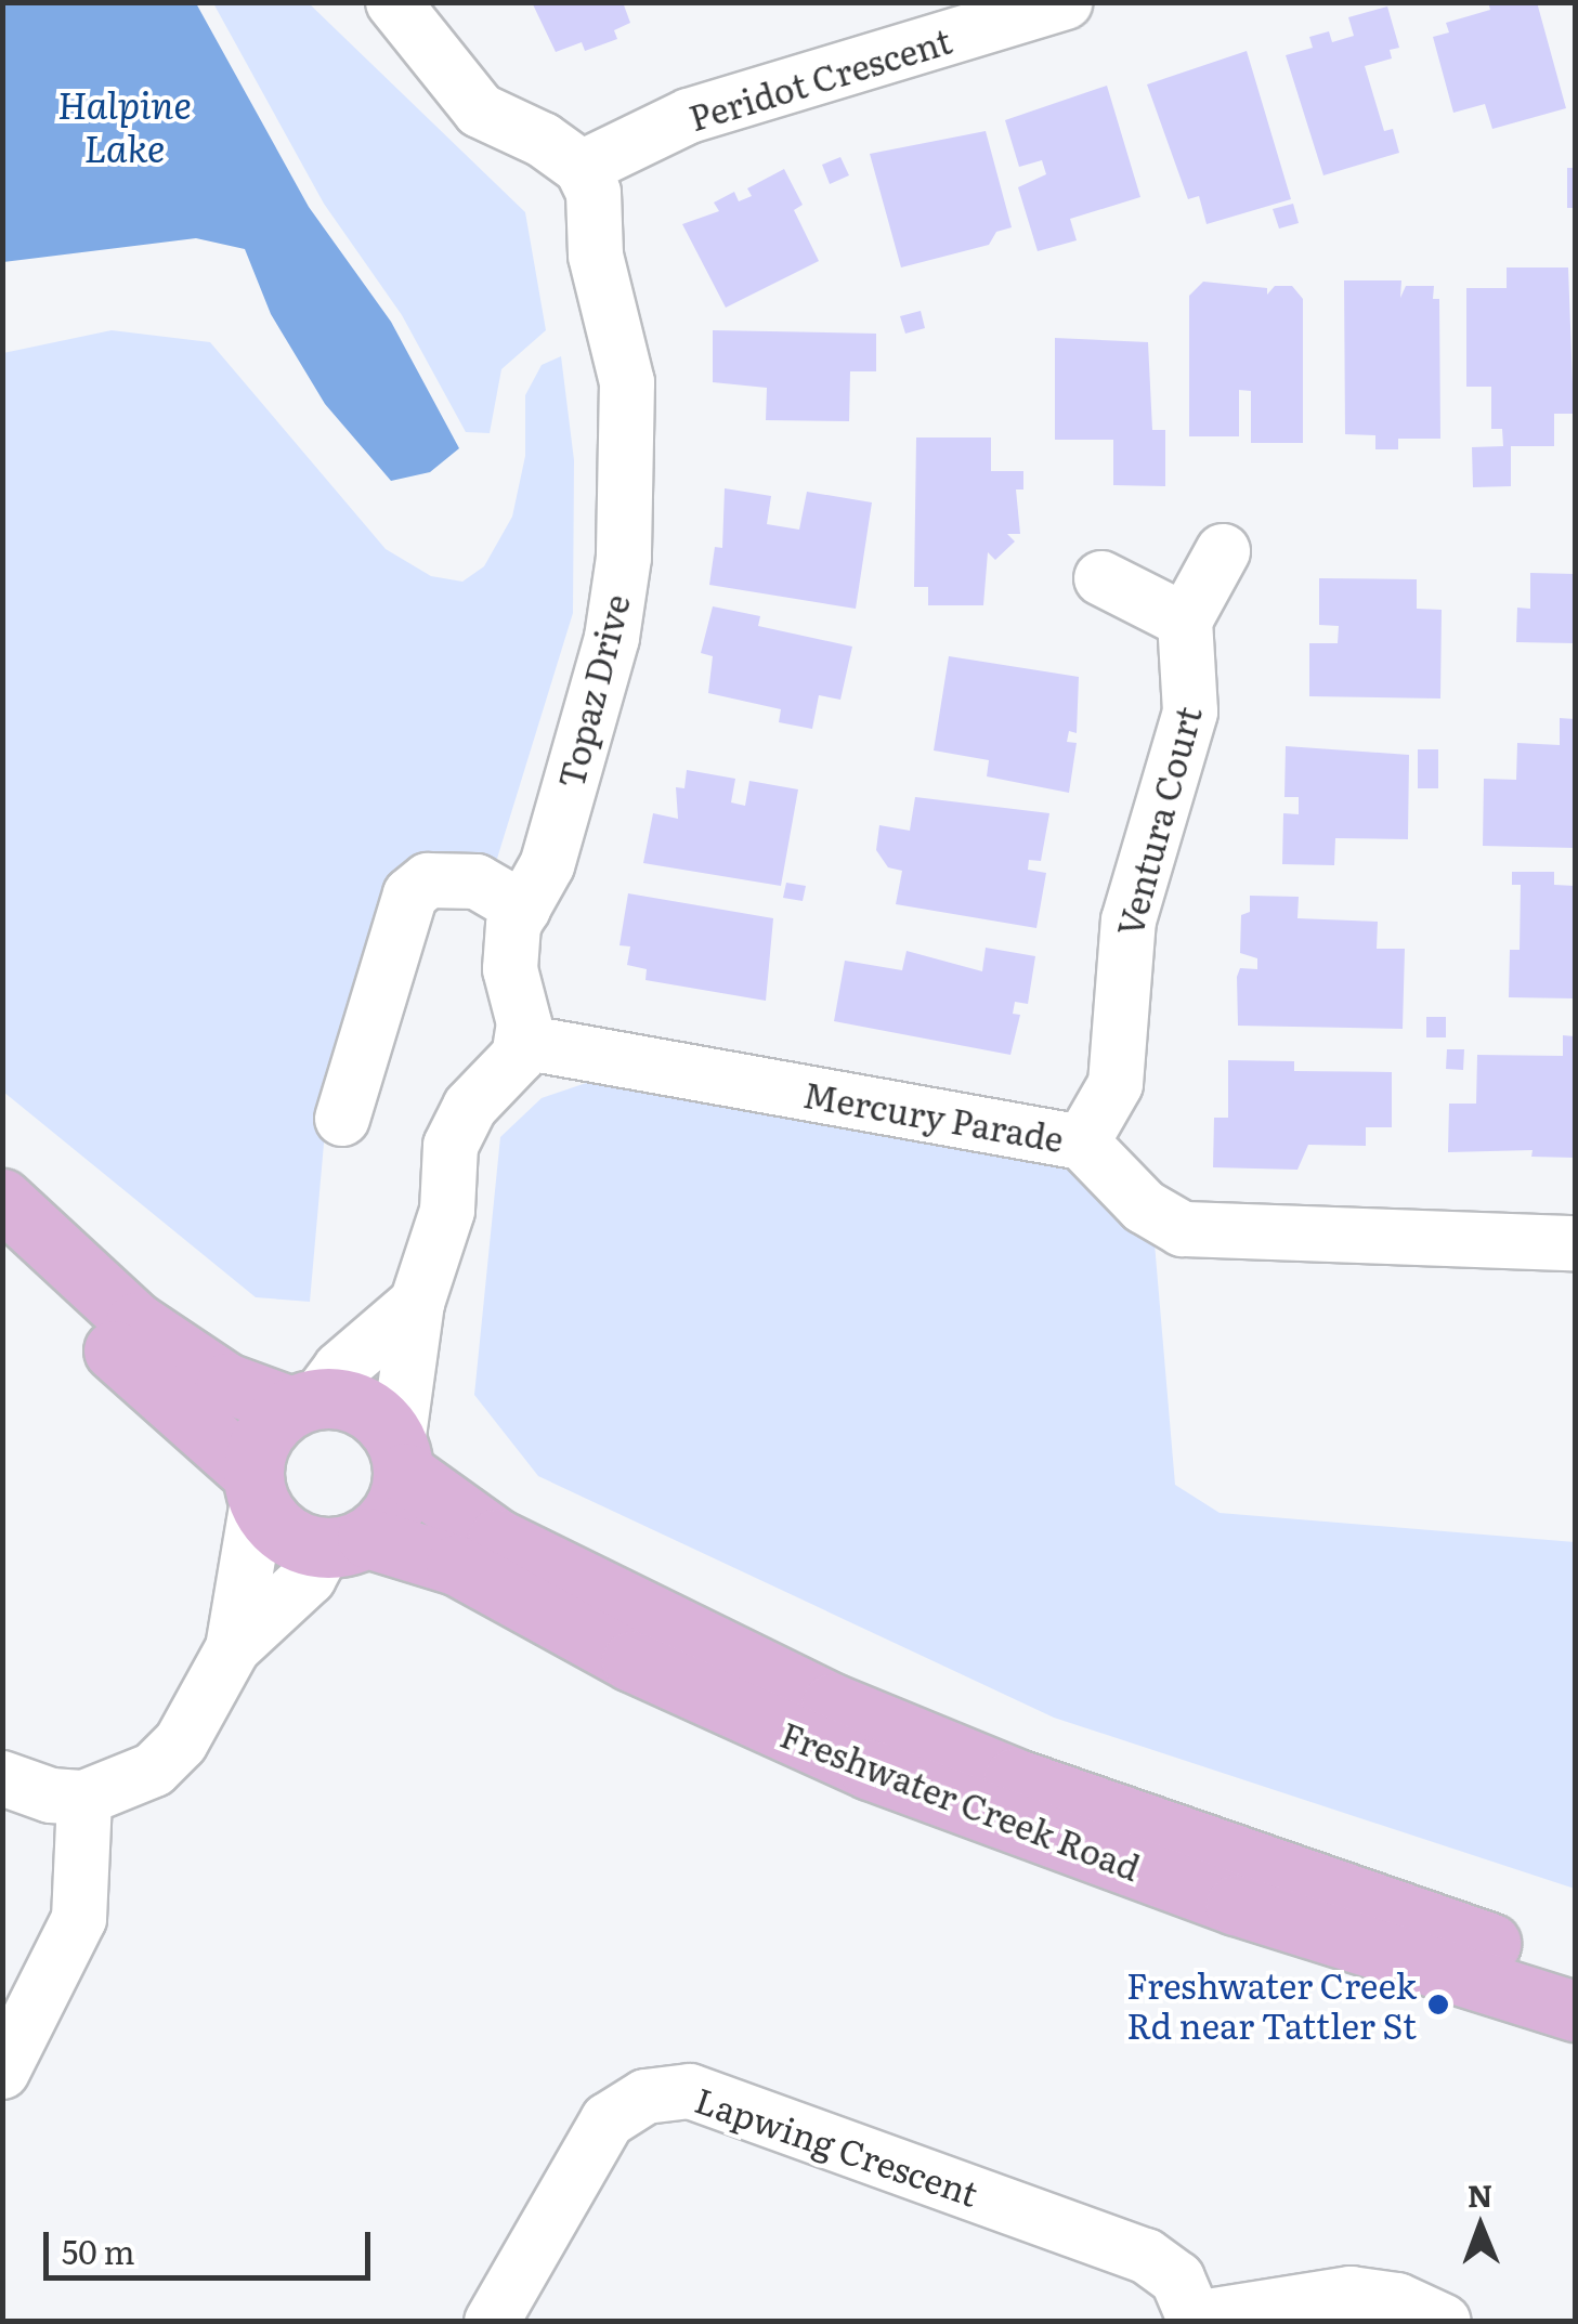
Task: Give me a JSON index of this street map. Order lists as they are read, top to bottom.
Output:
{
  "streets": {
    "main road": ["Freshwater Creek Road"],
    "street": [
      "Peridot Crescent",
      "Topaz Drive",
      "Ventura Court",
      "Mercury Parade",
      "Lapwing Crescent"
    ]
  },
  "crossings": [
    ["Peridot Crescent", "Topaz Drive"],
    ["Topaz Drive", "Mercury Parade"],
    ["Ventura Court", "Mercury Parade"]
  ],
  "water": ["Halpine Lake"],
  "places": ["Freshwater Creek Rd near Tattler St"],
  "scale_bar": "50 m",
  "north": "top"
}
